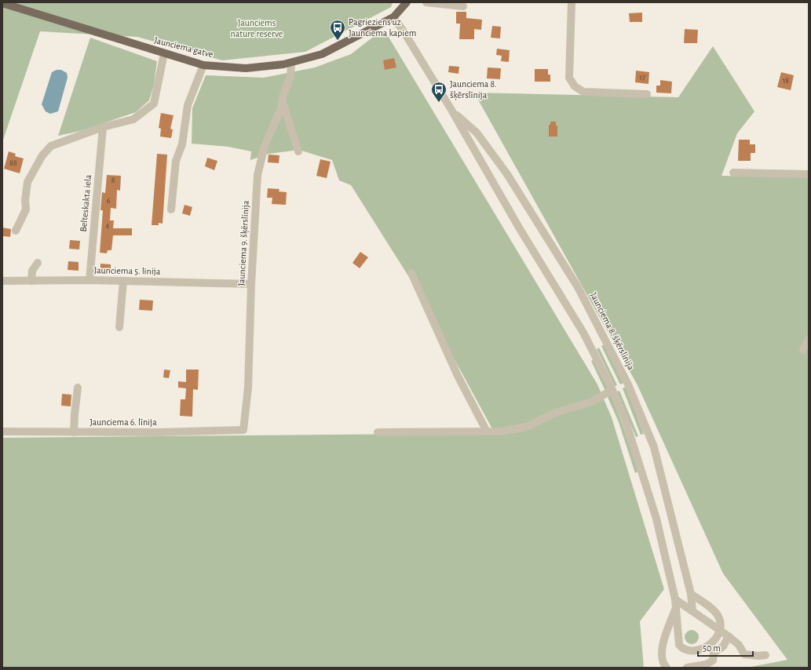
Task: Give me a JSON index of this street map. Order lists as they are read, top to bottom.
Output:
{
  "streets": {
    "main road": ["Jaunciema gatve"],
    "street": [
      "Belteskakta iela",
      "Jaunciema 9. šķērslīnija",
      "Jaunciema 5. līnija",
      "Jaunciema 8. šķērslīnija",
      "Jaunciema 6. līnija"
    ]
  },
  "crossings": [
    ["Jaunciema gatve", "Jaunciema 9. šķērslīnija"],
    ["Jaunciema gatve", "Jaunciema 8. šķērslīnija"],
    ["Belteskakta iela", "Jaunciema 5. līnija"],
    ["Jaunciema 9. šķērslīnija", "Jaunciema 5. līnija"],
    ["Jaunciema 9. šķērslīnija", "Jaunciema 6. līnija"]
  ],
  "parks": ["Jaunciems nature reserve"],
  "places": {
    "bus stop": ["Pagrieziens uz Jaunciema kapiem", "Jaunciema 8. šķērslīnija"]
  },
  "house_numbers": [
    "17",
    "18",
    "88",
    "8",
    "6",
    "4"
  ],
  "scale_bar": "50 m"
}
